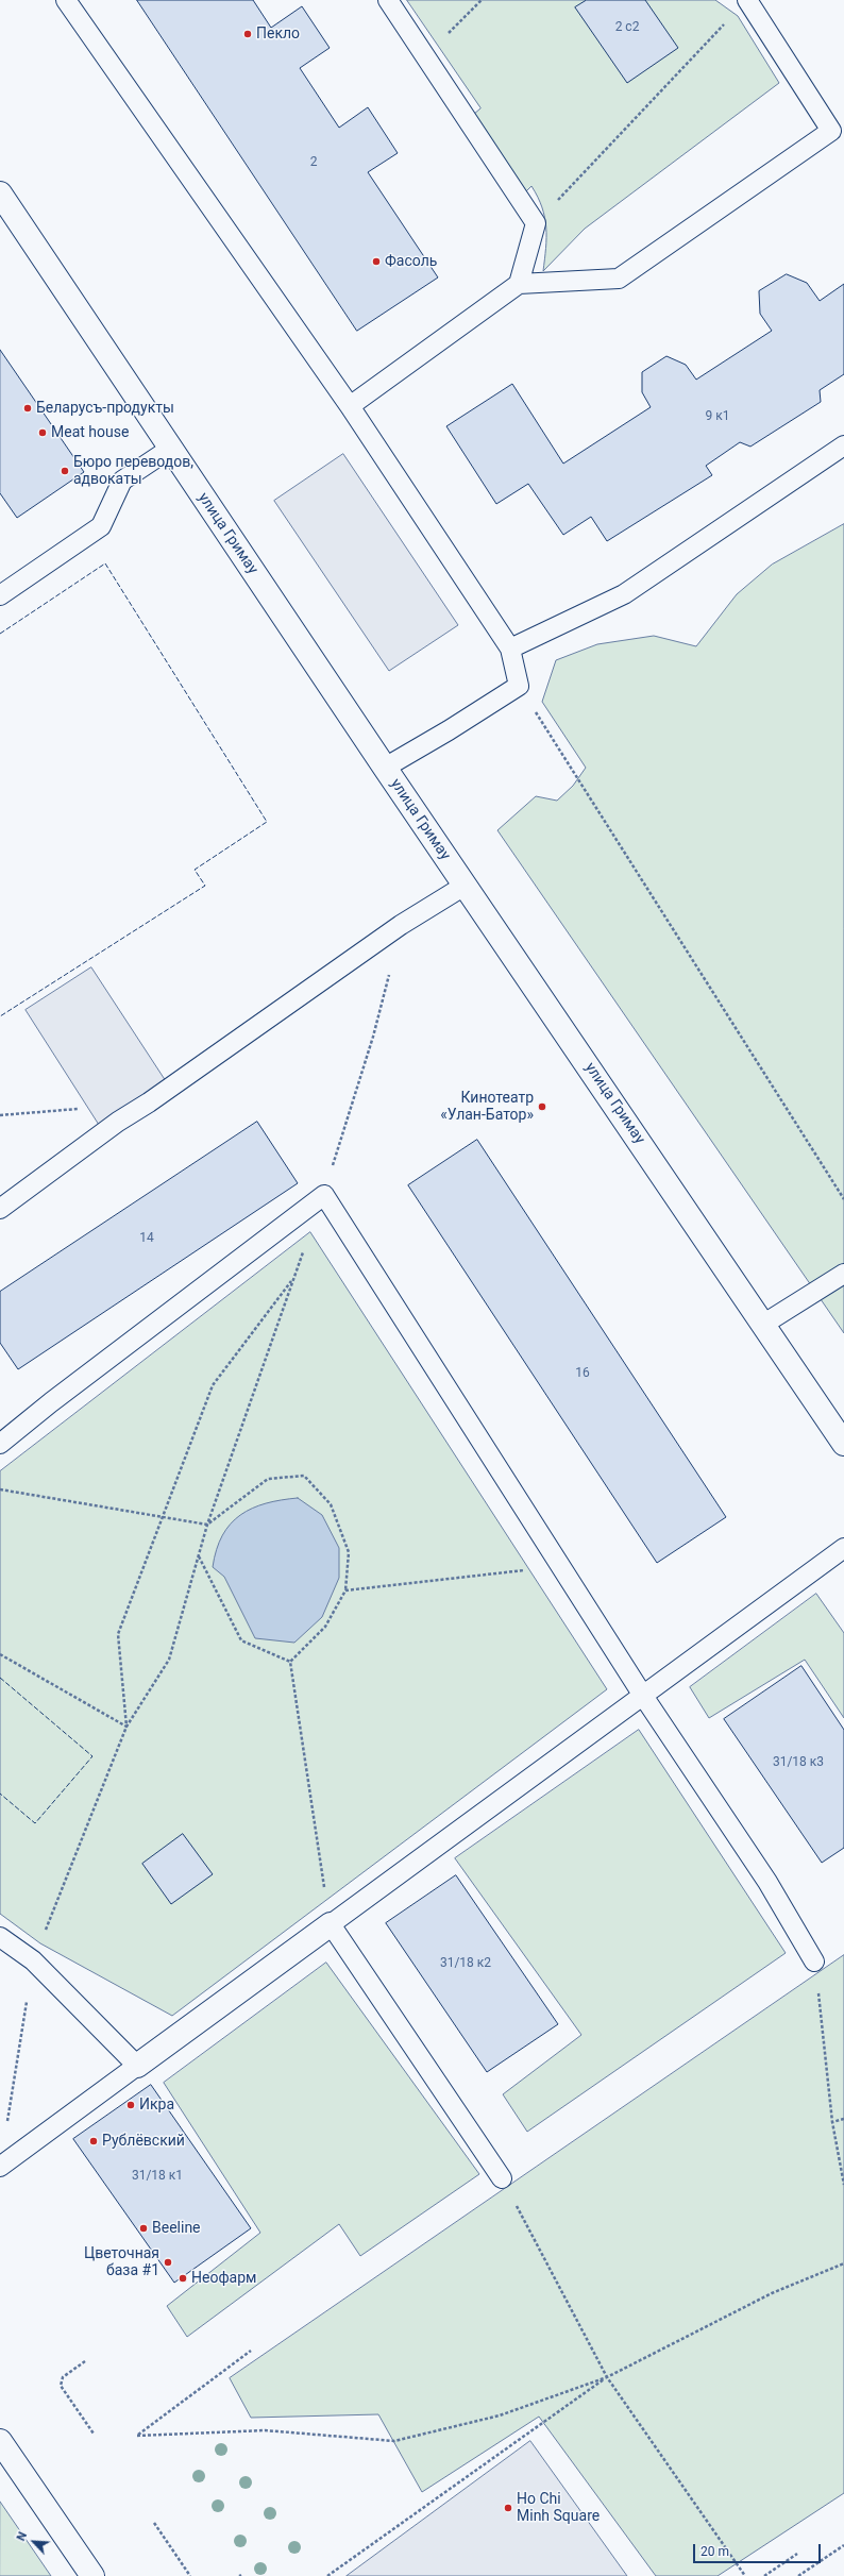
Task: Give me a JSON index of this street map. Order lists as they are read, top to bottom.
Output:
{
  "streets": {
    "street": ["улица Гримау"]
  },
  "places": [
    "Пекло",
    "Фасоль",
    "Беларусъ-продукты",
    "Meat house",
    "Бюро переводов, адвокаты",
    "Кинотеатр «Улан-Батор»",
    "Икра",
    "Рублёвский",
    "Beeline",
    "Цветочная база #1",
    "Неофарм",
    "Ho Chi Minh Square"
  ],
  "house_numbers": [
    "2 с2",
    "2",
    "9 к1",
    "14",
    "16",
    "31/18 к3",
    "31/18 к2",
    "31/18 к1"
  ],
  "scale_bar": "20 m",
  "north": "top left"
}
